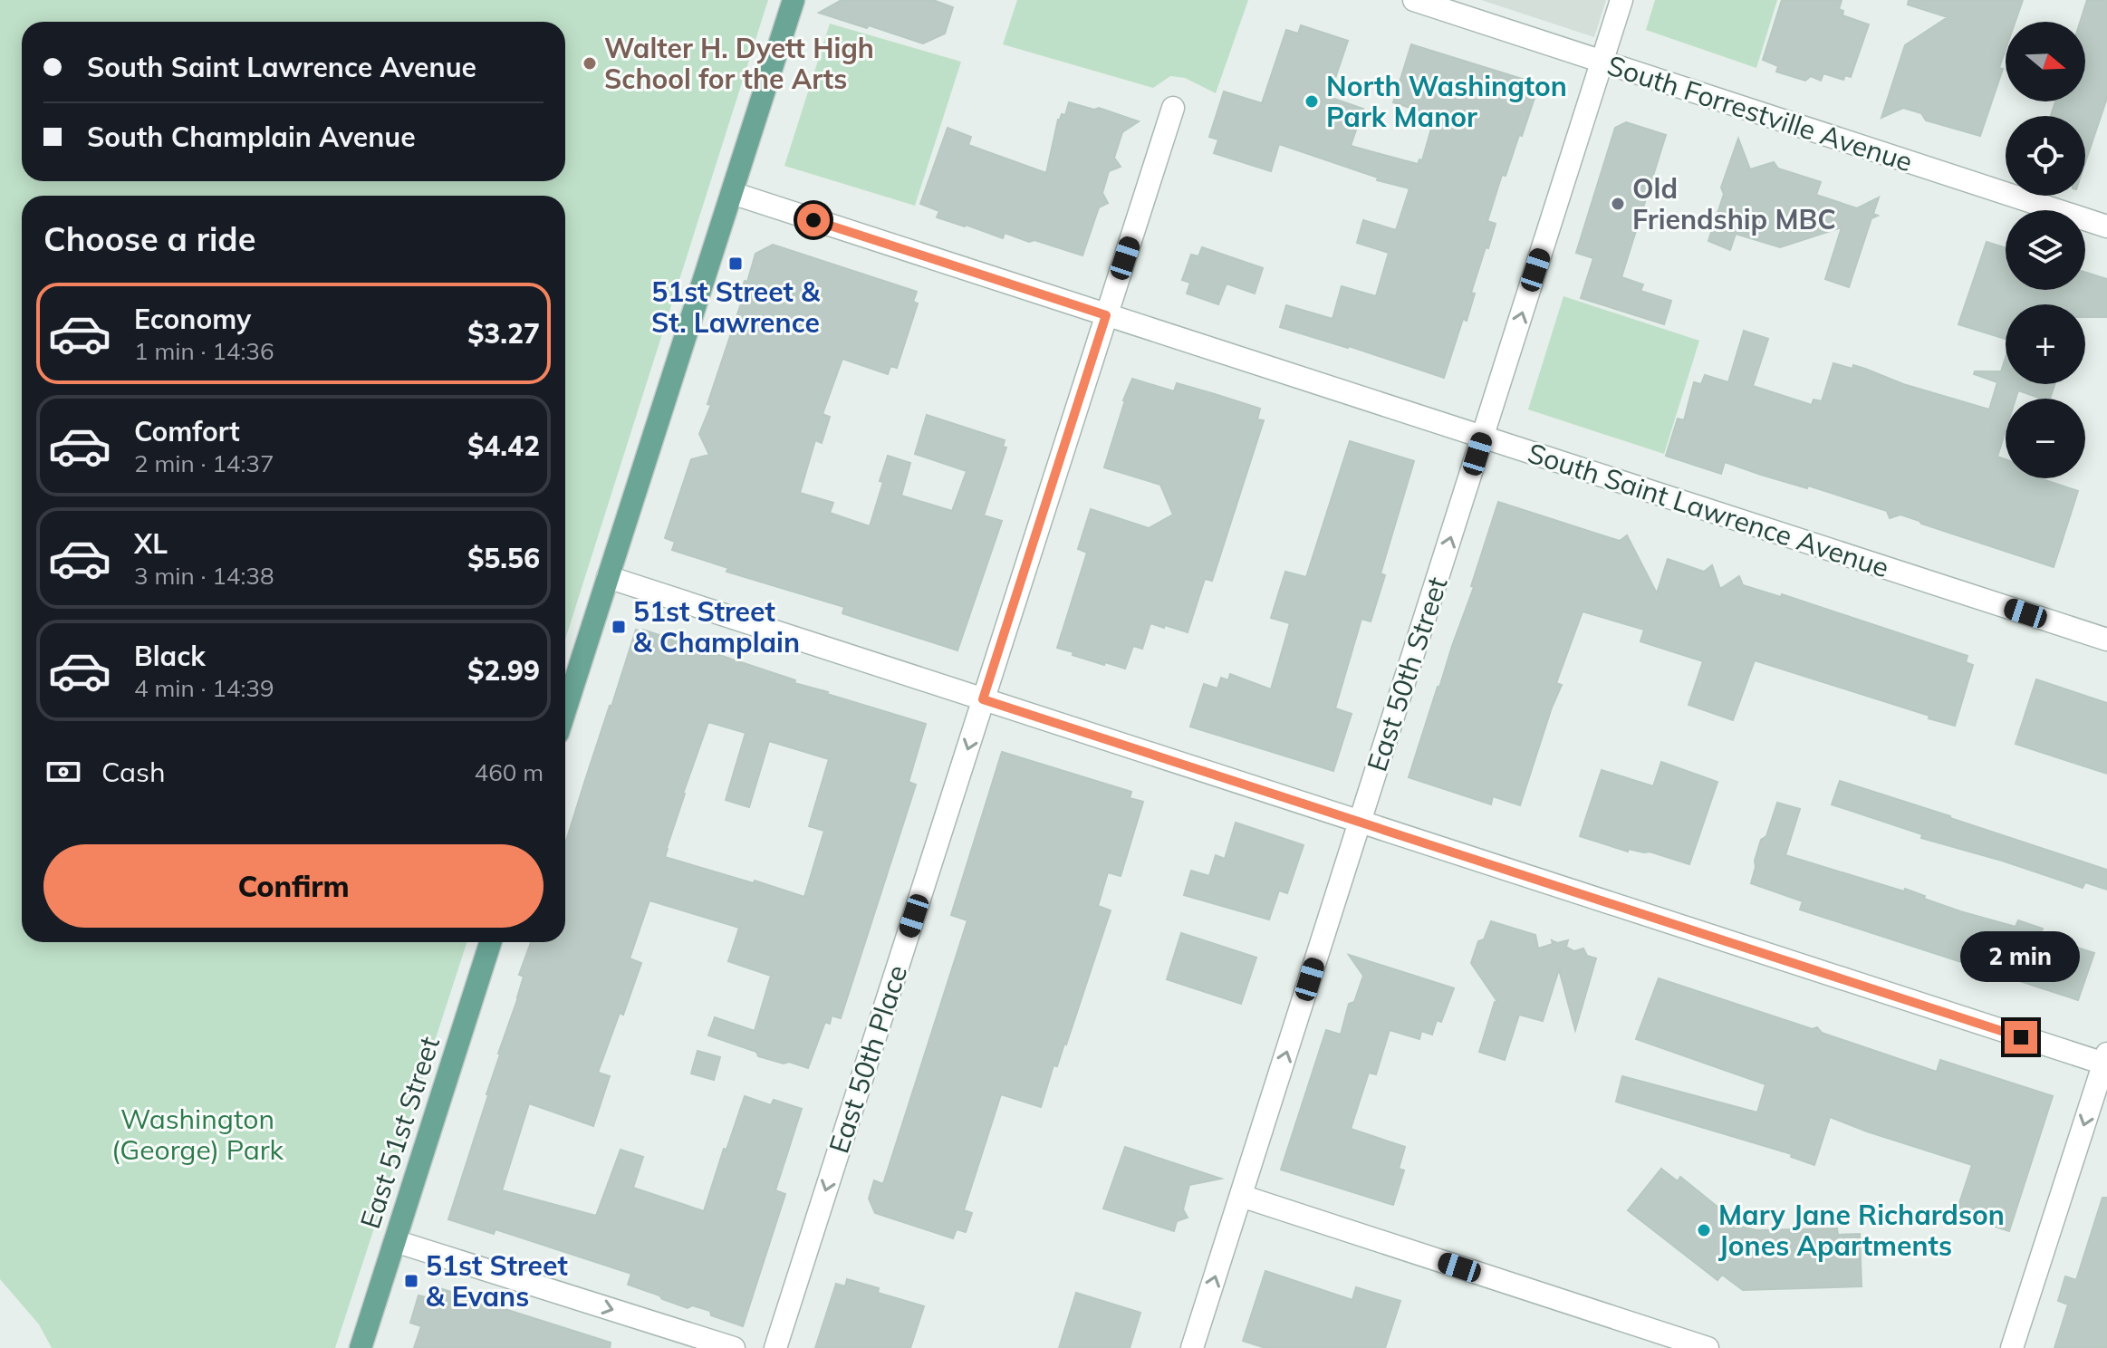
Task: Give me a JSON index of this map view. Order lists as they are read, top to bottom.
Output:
{
  "streets": {
    "main road": ["East 51st Street"],
    "street": [
      "South Forrestville Avenue",
      "South Saint Lawrence Avenue",
      "East 50th Street",
      "East 50th Place"
    ]
  },
  "crossings": [
    ["South Forrestville Avenue", "East 50th Street"],
    ["South Saint Lawrence Avenue", "East 50th Street"],
    ["South Saint Lawrence Avenue", "East 50th Place"]
  ],
  "one_way": ["East 50th Street", "East 50th Place"],
  "parks": ["Washington (George) Park"],
  "places": {
    "other": [
      "Walter H. Dyett High School for the Arts",
      "North Washington Park Manor",
      "Old Friendship MBC",
      "Mary Jane Richardson Jones Apartments"
    ],
    "transit": ["51st Street & St. Lawrence", "51st Street & Champlain", "51st Street & Evans"]
  },
  "north": "right",
  "page": {
    "map_buttons": ["+", "−"],
    "banner": ["South Saint Lawrence Avenue", "South Champlain Avenue"],
    "heading": "Choose a ride",
    "list": [
      {
        "name": "Economy",
        "note": "1 min · 14:36",
        "value": "$3.27"
      },
      {
        "name": "Comfort",
        "note": "2 min · 14:37",
        "value": "$4.42"
      },
      {
        "name": "XL",
        "note": "3 min · 14:38",
        "value": "$5.56"
      },
      {
        "name": "Black",
        "note": "4 min · 14:39",
        "value": "$2.99"
      }
    ],
    "pay": ["Cash", "460 m"],
    "buttons": "Confirm",
    "bubble": "2 min"
  }
}
